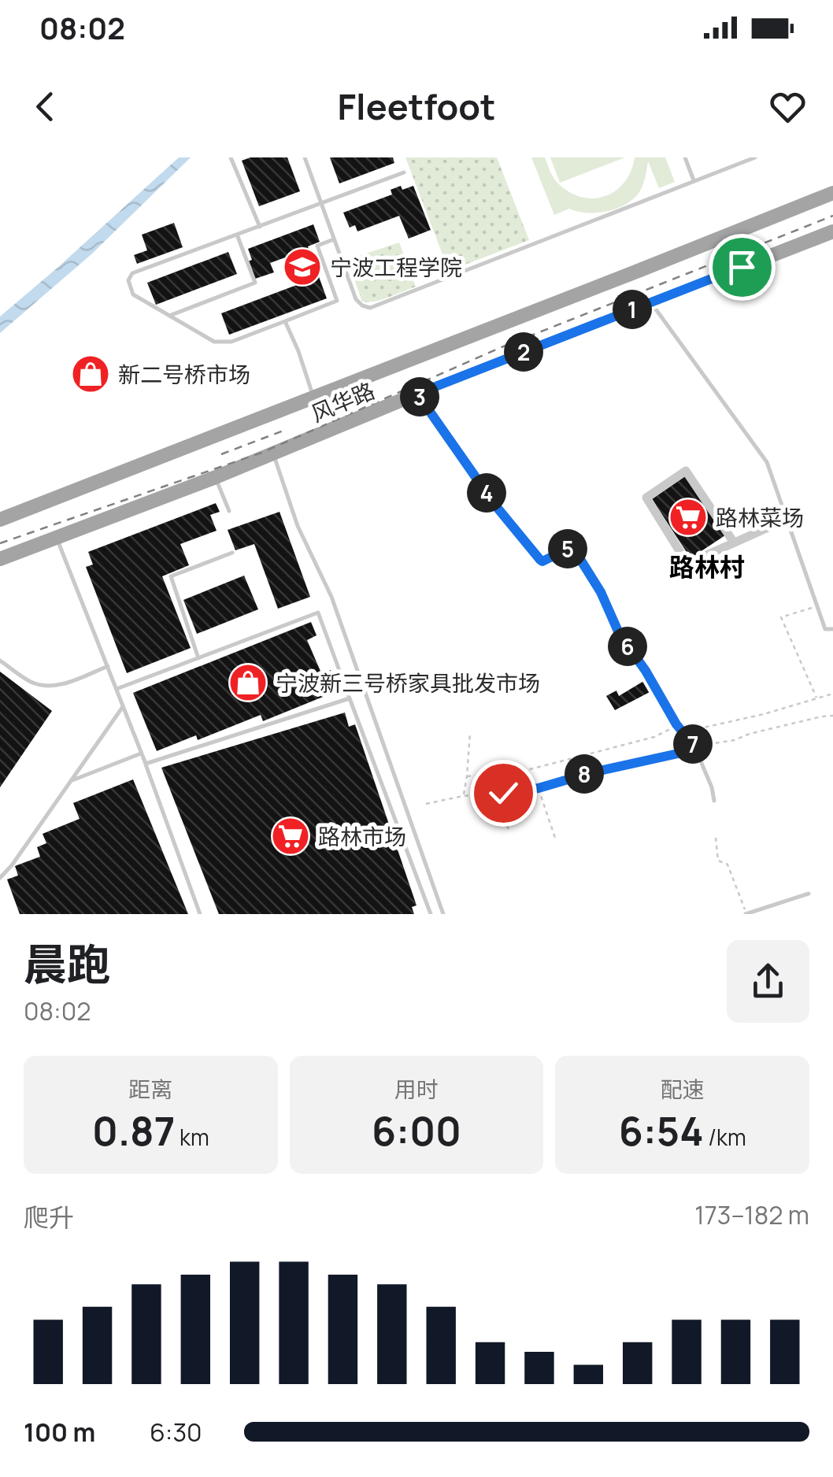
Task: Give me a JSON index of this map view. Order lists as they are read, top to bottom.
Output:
{
  "streets": {
    "main road": ["风华路"]
  },
  "districts": ["路林村"],
  "places": {
    "school or university": ["宁波工程学院"],
    "shop": ["新二号桥市场", "宁波新三号桥家具批发市场"],
    "supermarket": ["路林菜场", "路林市场"]
  },
  "page": {
    "status": "08:02",
    "header": "Fleetfoot",
    "pins": [
      "1",
      "2",
      "3",
      "4",
      "5",
      "6",
      "7",
      "8"
    ],
    "heading": ["晨跑", "08:02"],
    "stats": [
      ["距离", "0.87 km"],
      ["用时", "6:00"],
      ["配速", "6:54 /km"]
    ],
    "chart": ["爬升", "173–182 m"],
    "list": [
      {
        "name": "100 m",
        "note": "6:30"
      }
    ]
  }
}
